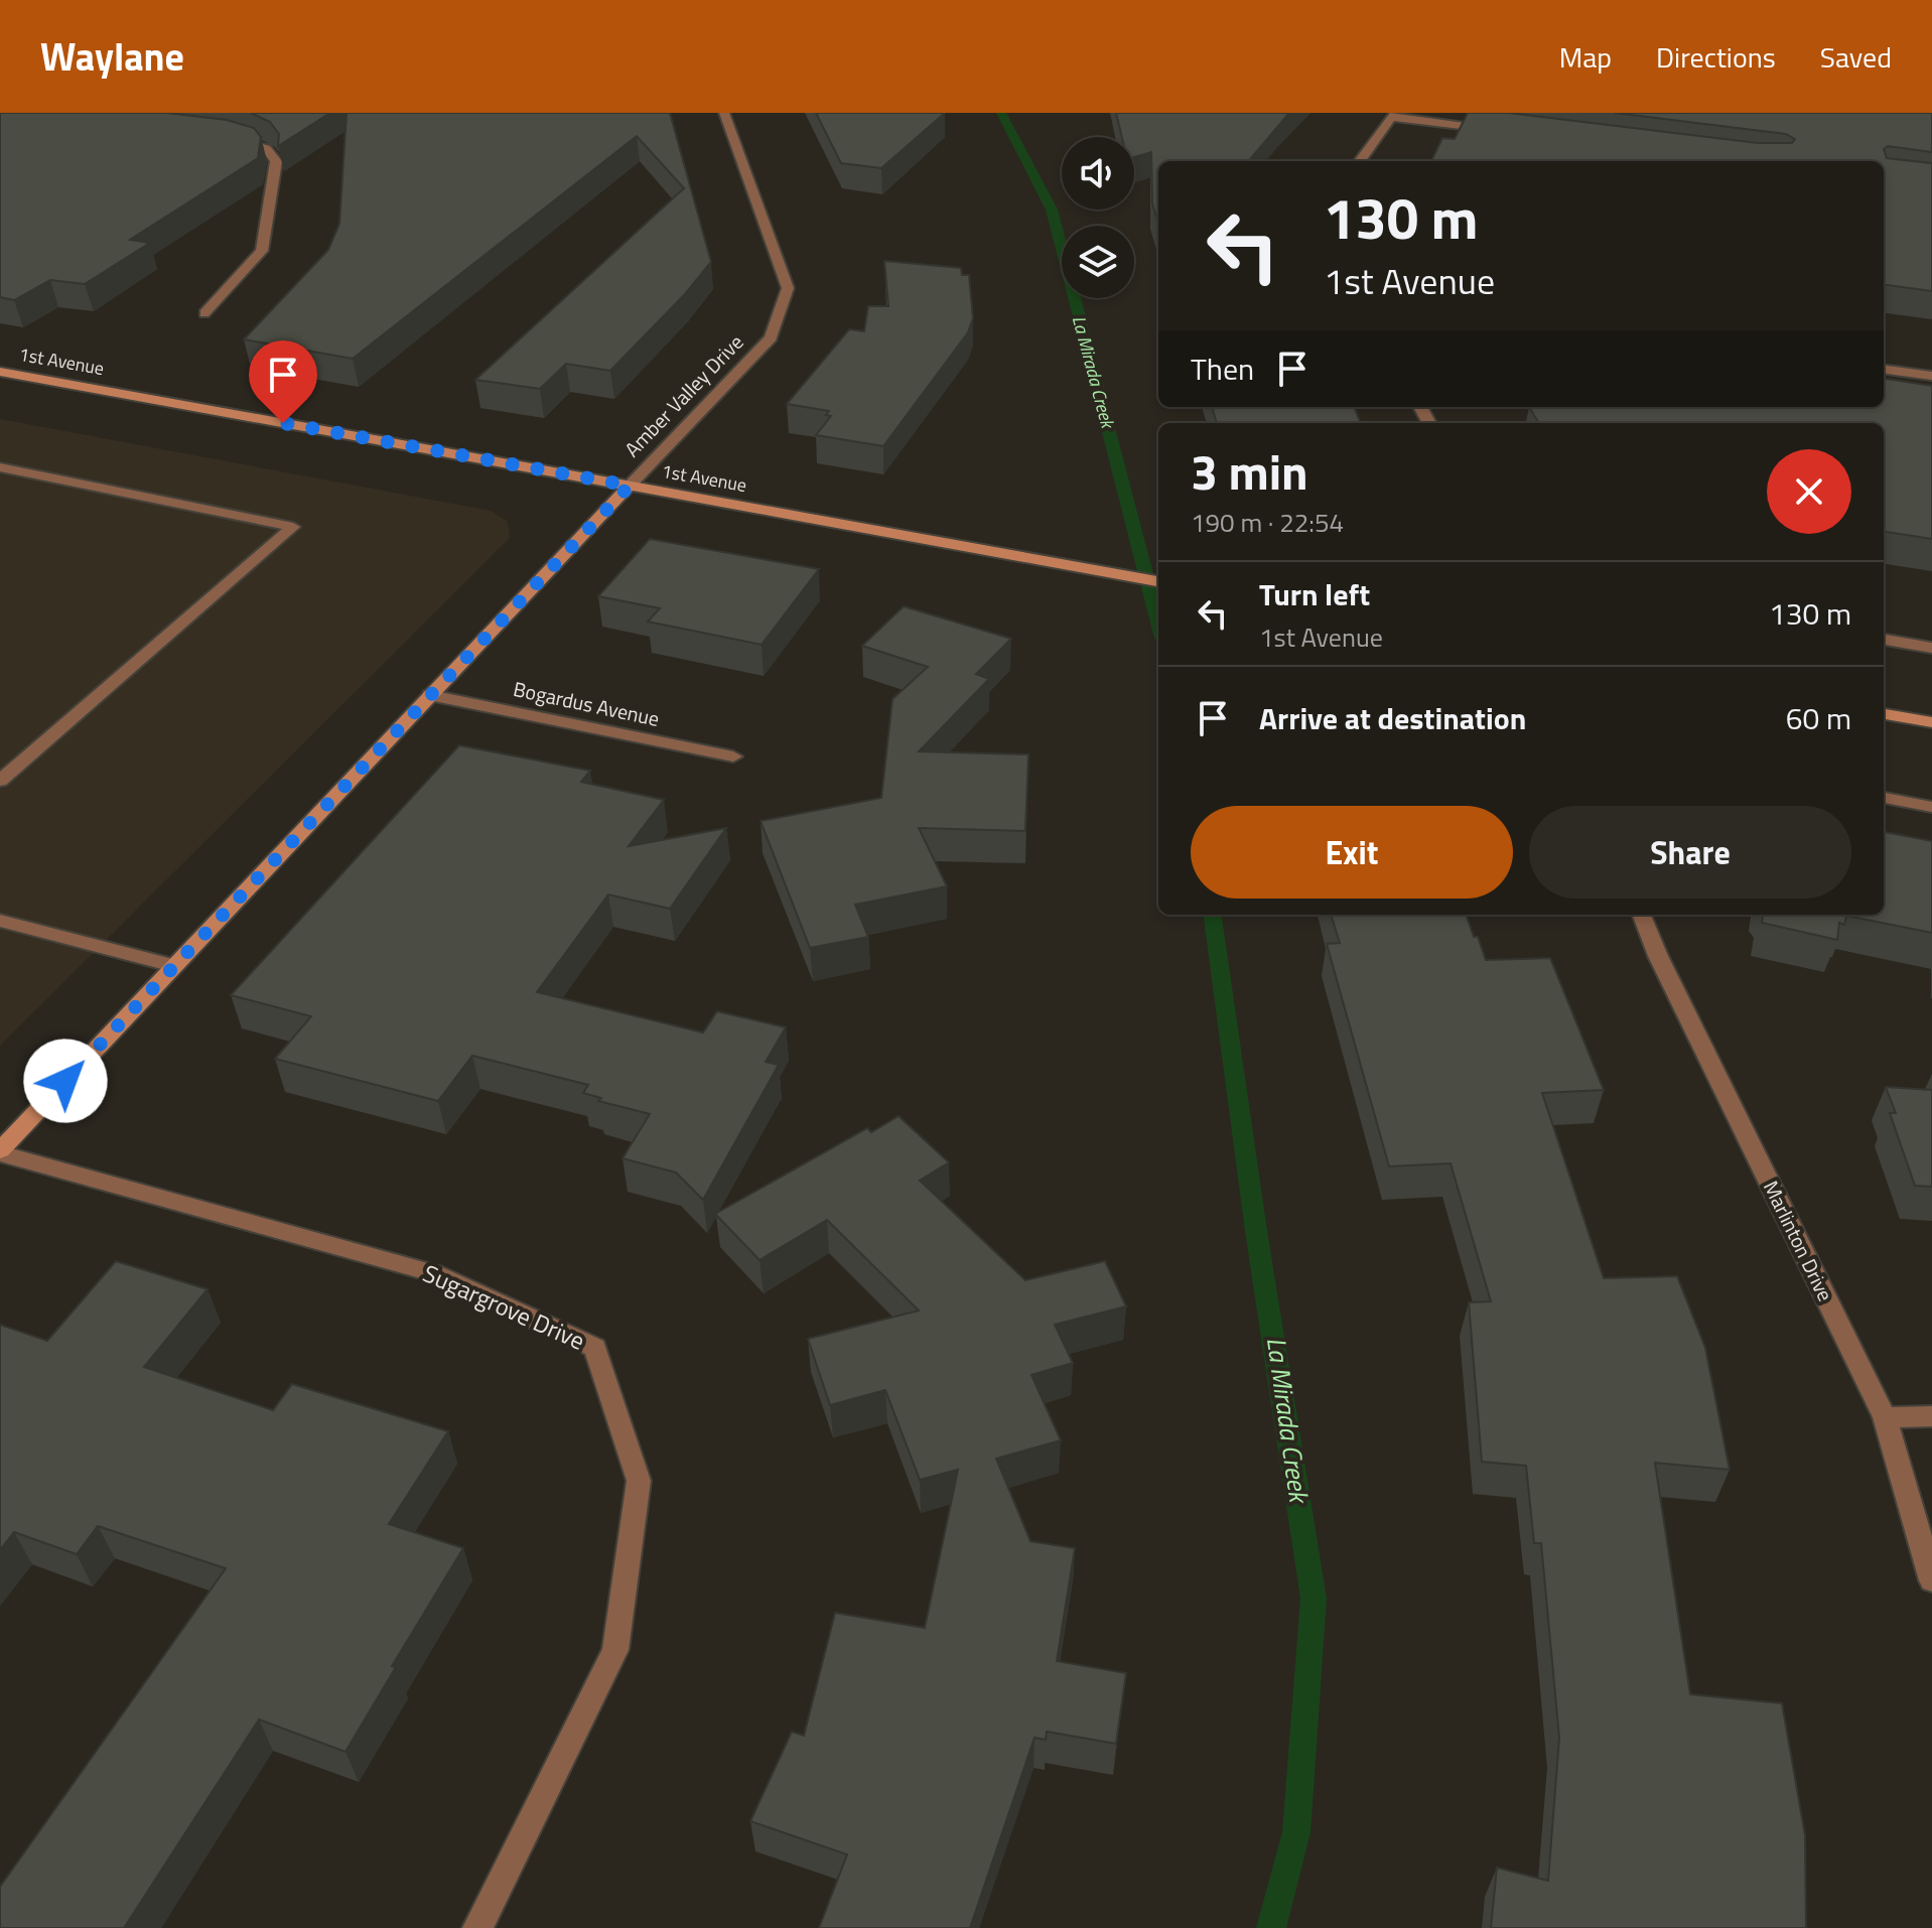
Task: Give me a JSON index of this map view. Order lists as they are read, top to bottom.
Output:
{
  "streets": {
    "main road": ["1st Avenue", "Amber Valley Drive"],
    "street": ["Bogardus Avenue", "Marlinton Drive", "Sugargrove Drive"]
  },
  "crossings": [
    ["1st Avenue", "Amber Valley Drive"],
    ["Amber Valley Drive", "Bogardus Avenue"],
    ["Amber Valley Drive", "Sugargrove Drive"]
  ],
  "water": ["La Mirada Creek"],
  "page": {
    "header": "Waylane",
    "nav": ["Map", "Directions", "Saved"],
    "turn": ["130 m", "1st Avenue"],
    "then": "Then",
    "heading": ["3 min", "190 m · 22:54"],
    "list": [
      {
        "name": "Turn left",
        "note": "1st Avenue",
        "value": "130 m"
      },
      {
        "name": "Arrive at destination",
        "value": "60 m"
      }
    ],
    "buttons": ["Exit", "Share"]
  }
}
